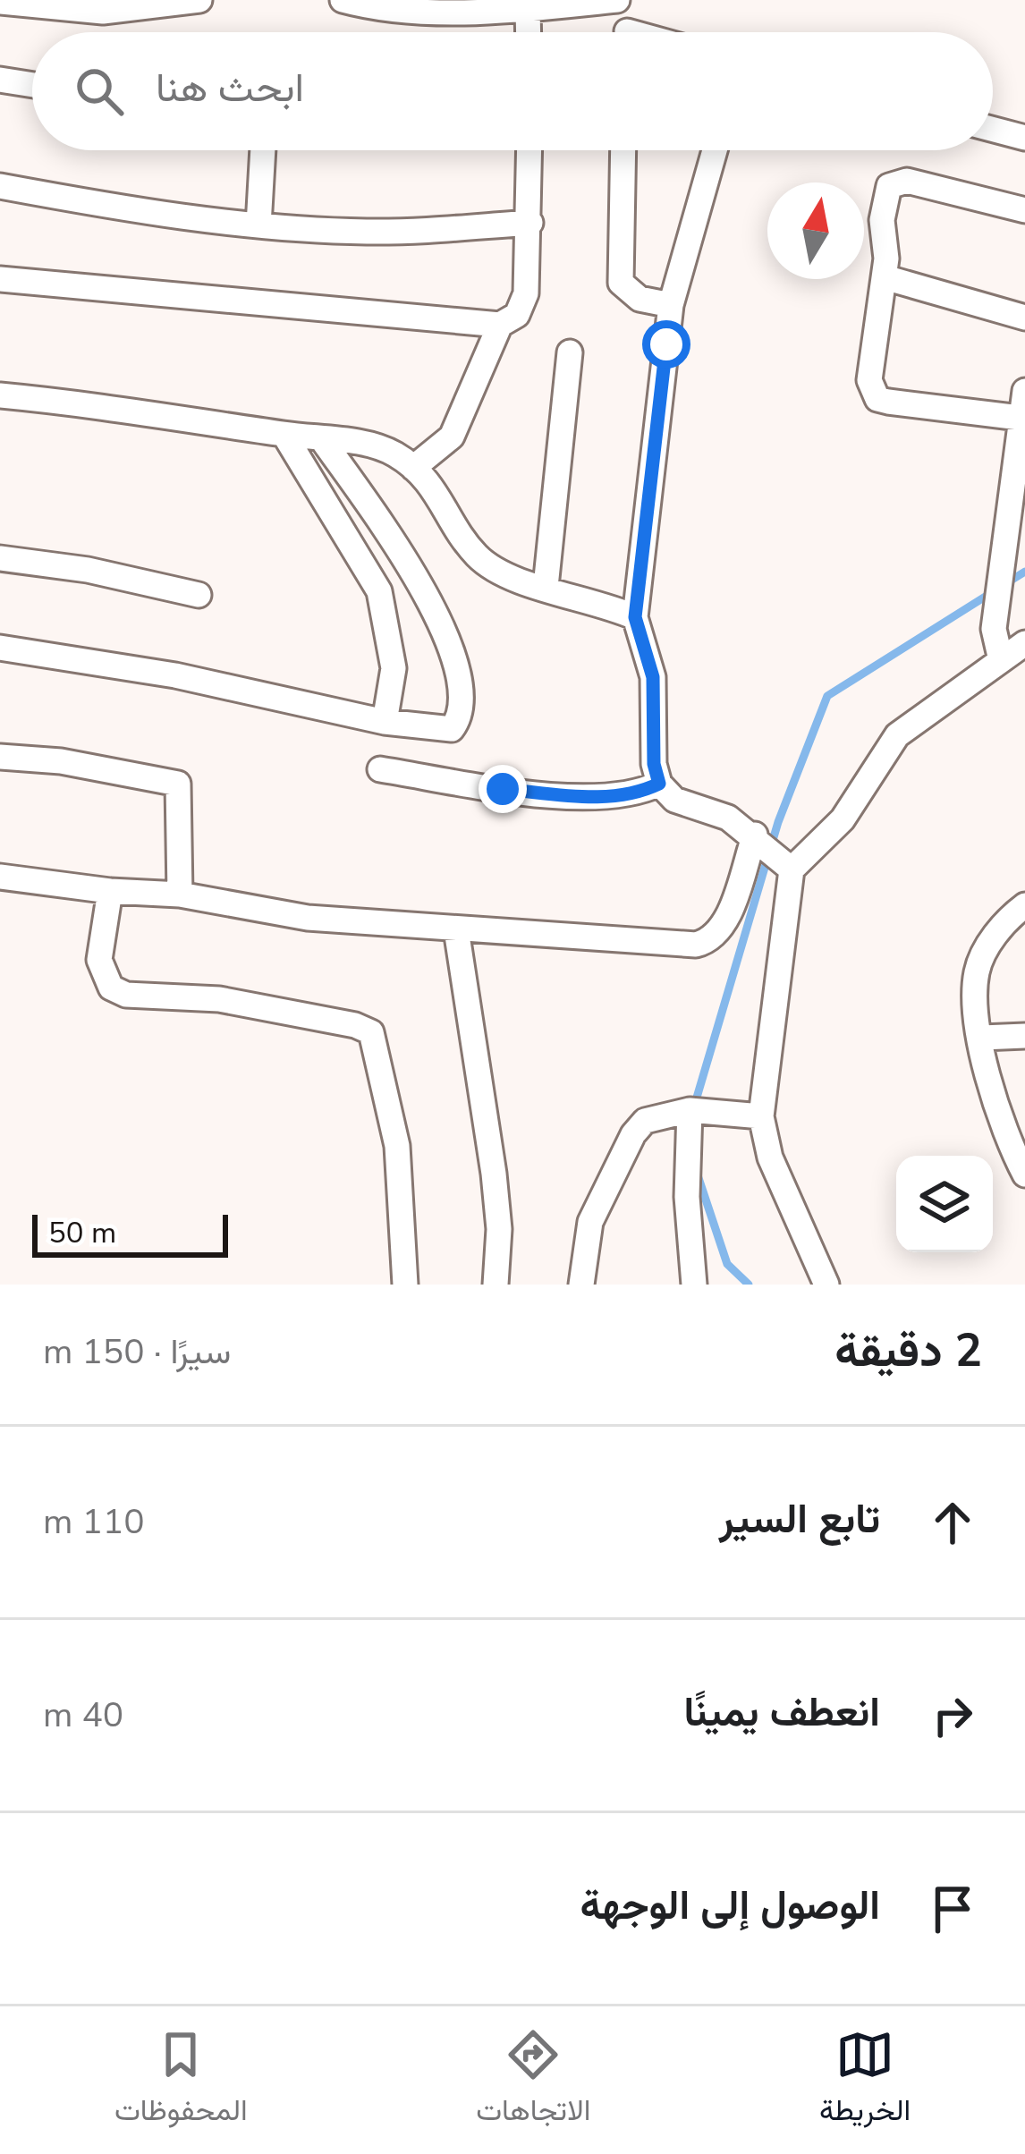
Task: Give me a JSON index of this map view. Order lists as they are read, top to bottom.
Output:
{
  "scale_bar": "50 m",
  "north": "top",
  "page": {
    "search": "ابحث هنا",
    "scale": "50 m",
    "heading": ["2 دقيقة", "سيرًا · 150 m"],
    "list": [
      ["تابع السير", "110 m"],
      ["انعطف يمينًا", "40 m"],
      "الوصول إلى الوجهة"
    ],
    "nav": ["الخريطة", "الاتجاهات", "المحفوظات"]
  }
}
